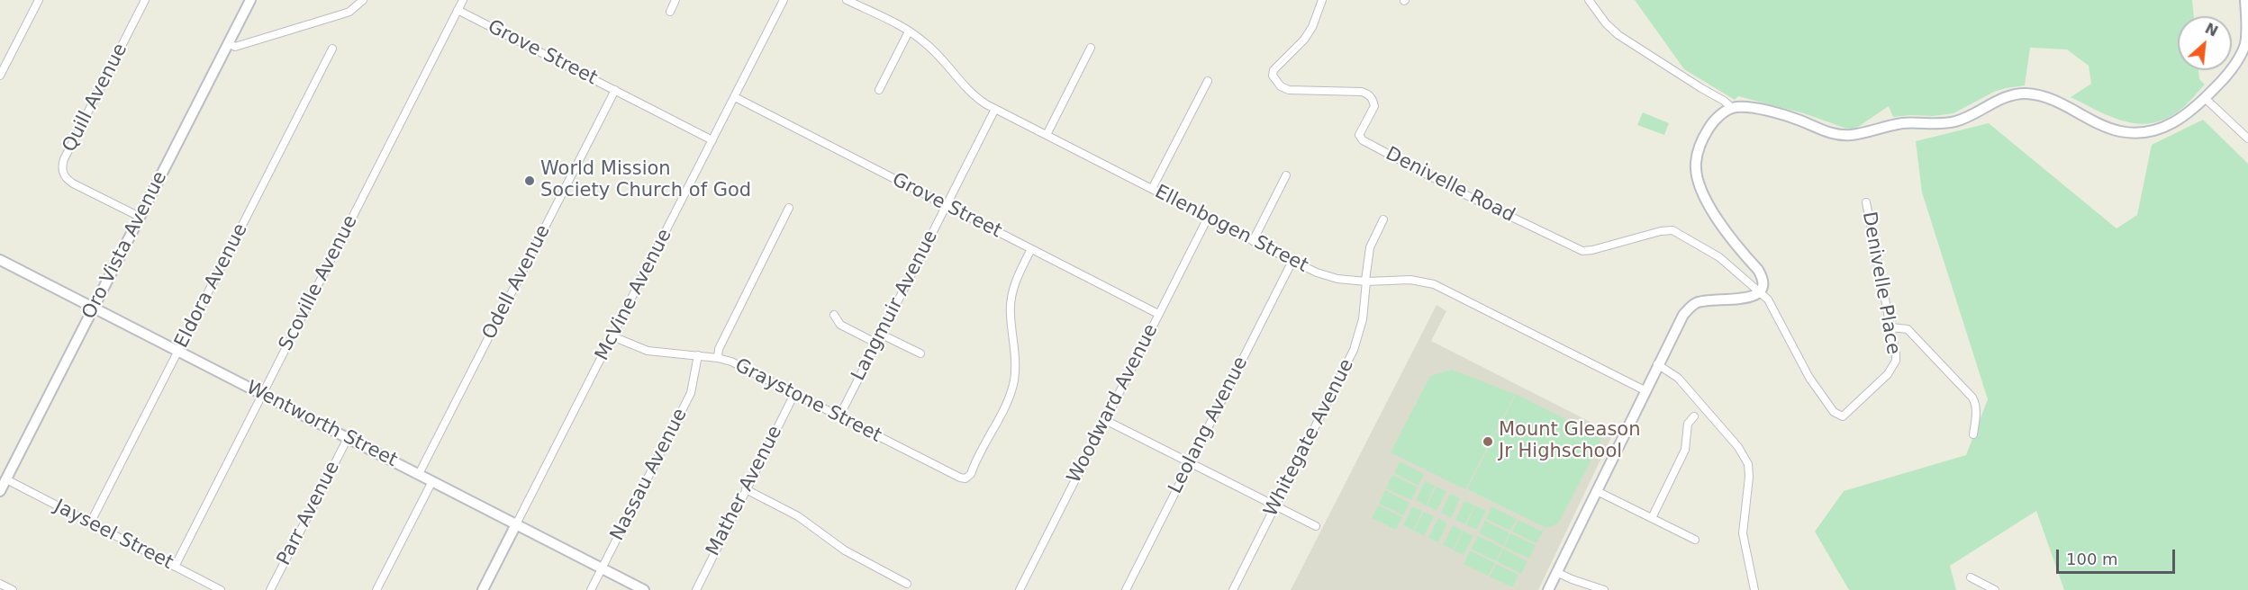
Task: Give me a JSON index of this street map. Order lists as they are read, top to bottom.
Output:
{
  "streets": {
    "street": [
      "Grove Street",
      "Quill Avenue",
      "Denivelle Road",
      "Ellenbogen Street",
      "Oro Vista Avenue",
      "Odell Avenue",
      "Scoville Avenue",
      "Denivelle Place",
      "Eldora Avenue",
      "McVine Avenue",
      "Langmuir Avenue",
      "Graystone Street",
      "Woodward Avenue",
      "Wentworth Street",
      "Leolang Avenue",
      "Whitegate Avenue",
      "Nassau Avenue",
      "Mather Avenue",
      "Parr Avenue",
      "Jayseel Street"
    ]
  },
  "crossings": [
    ["Grove Street", "Odell Avenue"],
    ["Grove Street", "Scoville Avenue"],
    ["Grove Street", "McVine Avenue"],
    ["Grove Street", "Langmuir Avenue"],
    ["Grove Street", "Graystone Street"],
    ["Grove Street", "Woodward Avenue"],
    ["Quill Avenue", "Oro Vista Avenue"],
    ["Denivelle Road", "Denivelle Place"],
    ["Ellenbogen Street", "Langmuir Avenue"],
    ["Ellenbogen Street", "Woodward Avenue"],
    ["Ellenbogen Street", "Leolang Avenue"],
    ["Ellenbogen Street", "Whitegate Avenue"],
    ["Oro Vista Avenue", "Wentworth Street"],
    ["Oro Vista Avenue", "Jayseel Street"],
    ["Odell Avenue", "Wentworth Street"],
    ["Scoville Avenue", "Wentworth Street"],
    ["Scoville Avenue", "Jayseel Street"],
    ["Eldora Avenue", "Wentworth Street"],
    ["Eldora Avenue", "Jayseel Street"],
    ["McVine Avenue", "Graystone Street"],
    ["McVine Avenue", "Wentworth Street"],
    ["Langmuir Avenue", "Graystone Street"],
    ["Graystone Street", "Nassau Avenue"],
    ["Graystone Street", "Mather Avenue"],
    ["Wentworth Street", "Nassau Avenue"],
    ["Wentworth Street", "Parr Avenue"]
  ],
  "places": ["World Mission Society Church of God", "Mount Gleason Jr Highschool"],
  "scale_bar": "100 m",
  "north": "top right"
}
